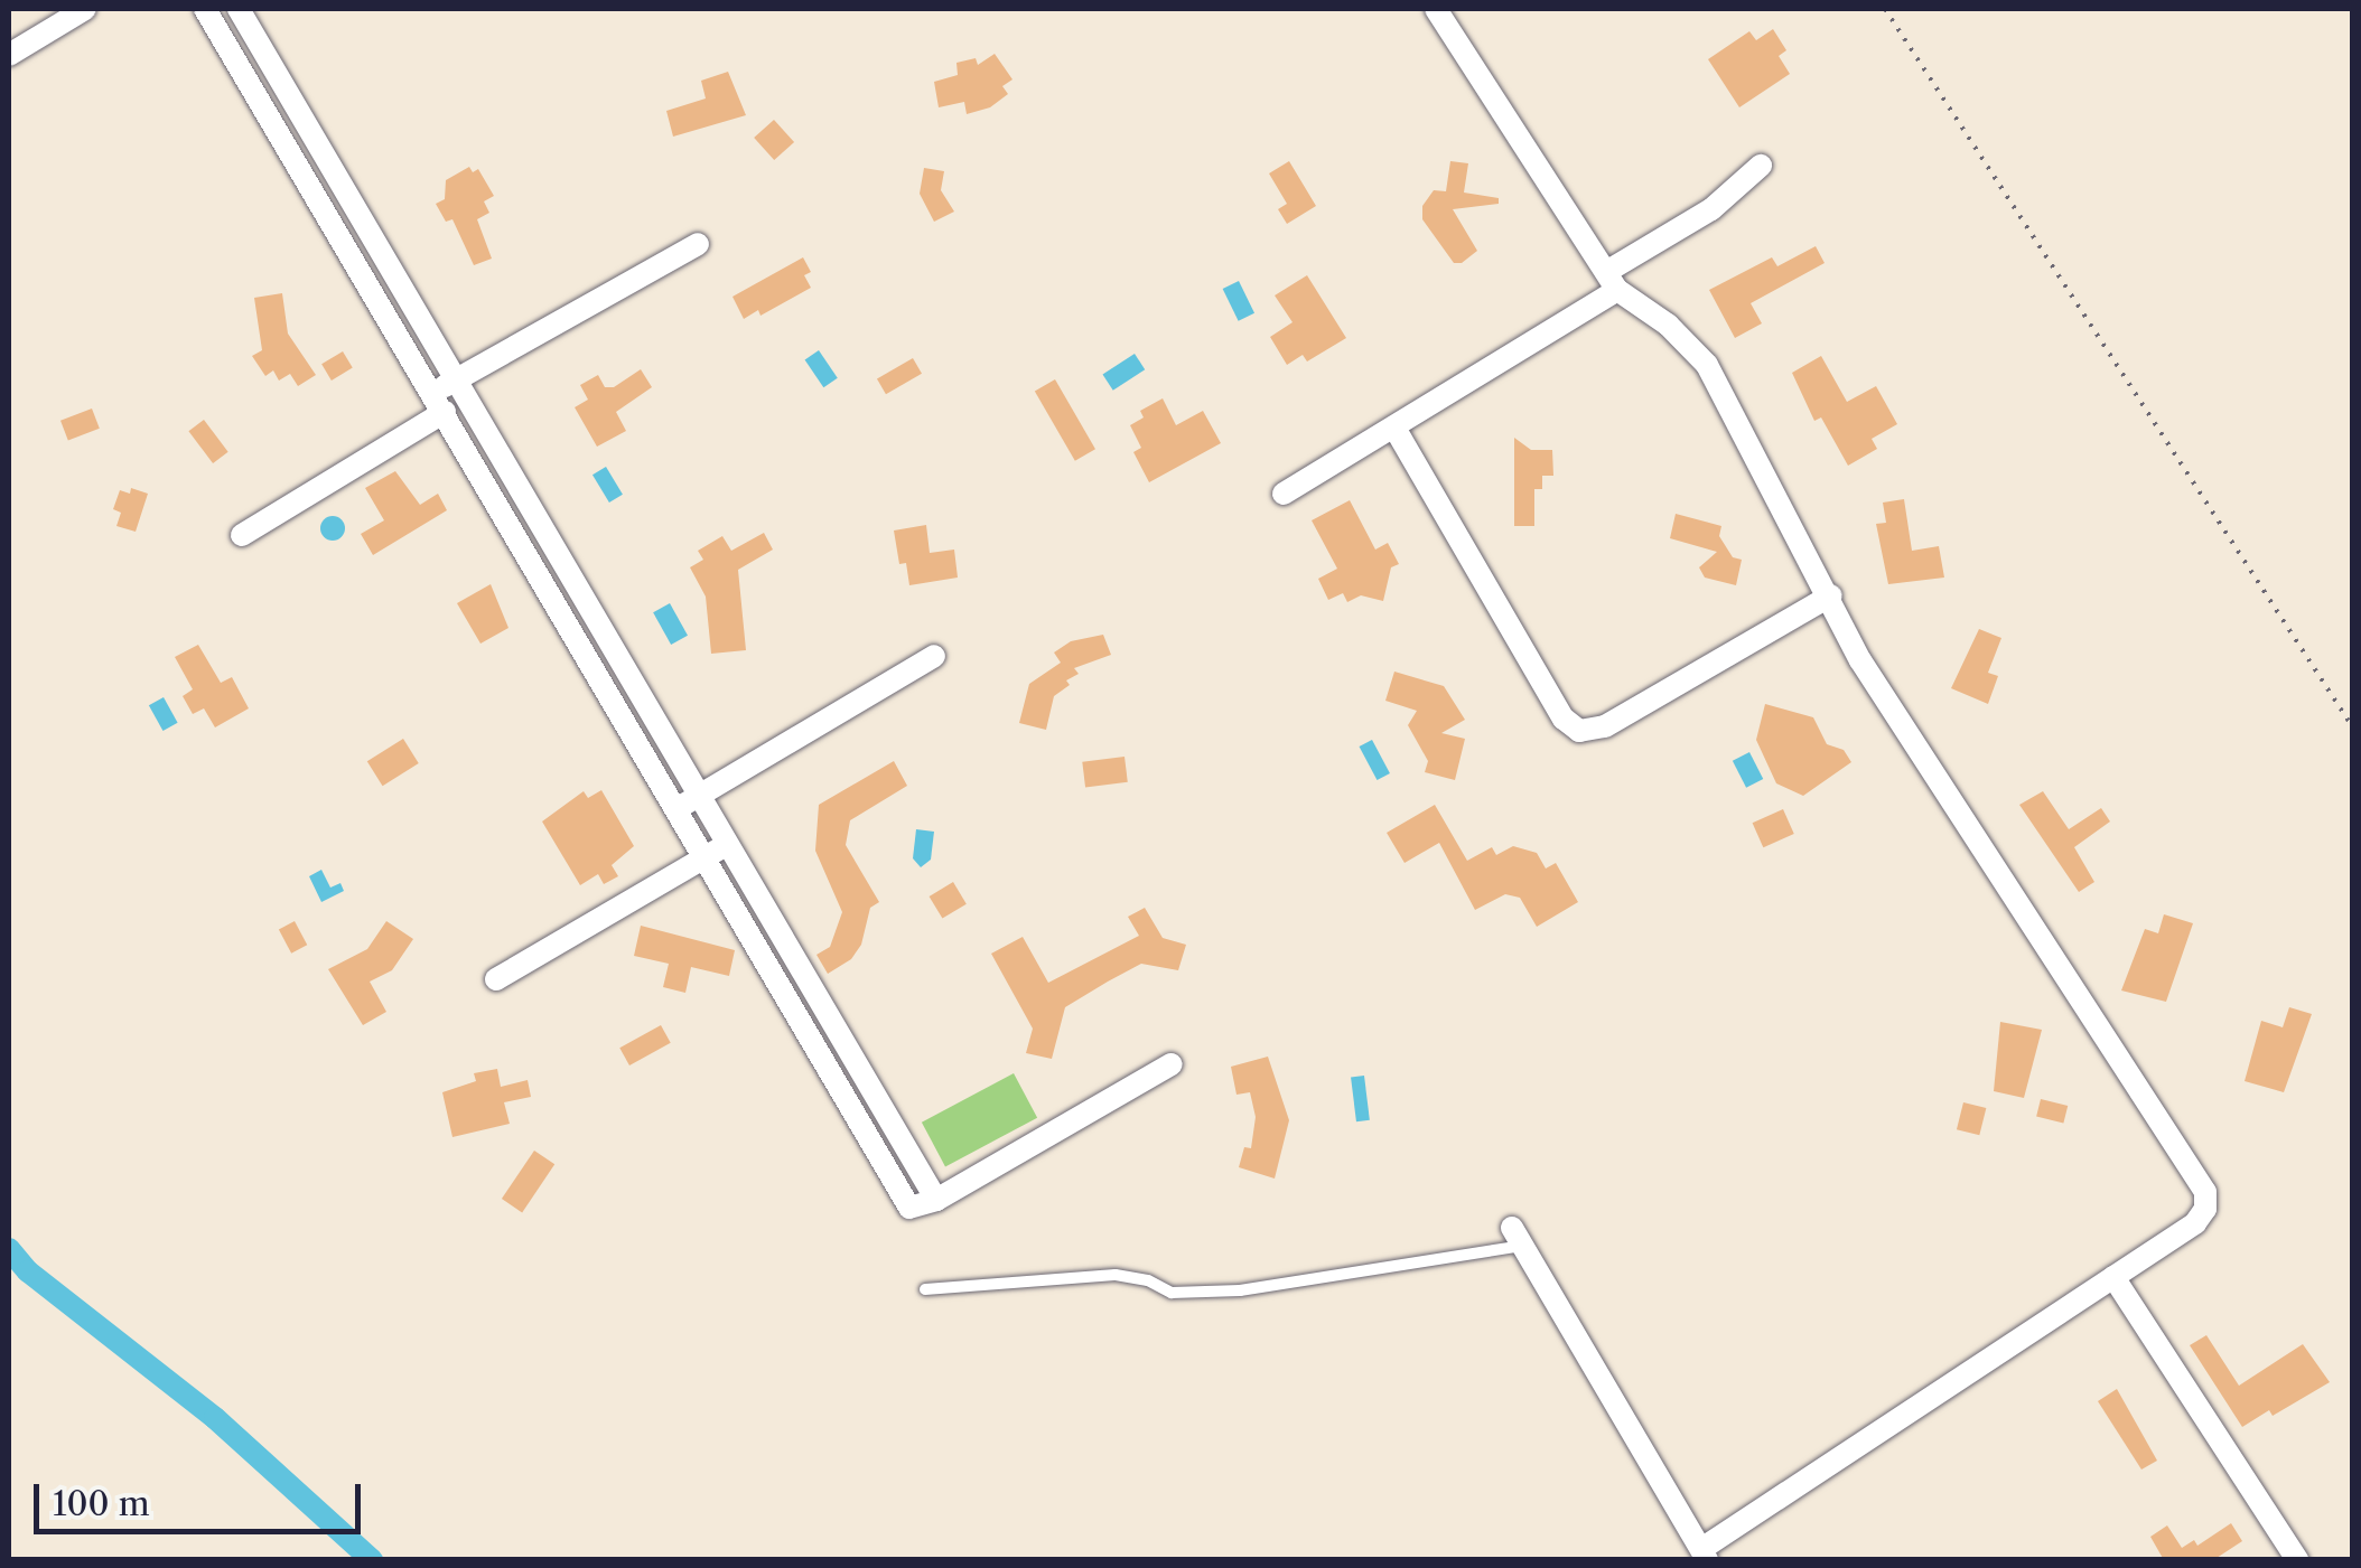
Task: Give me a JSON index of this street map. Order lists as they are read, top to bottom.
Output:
{
  "scale_bar": "100 m"
}
